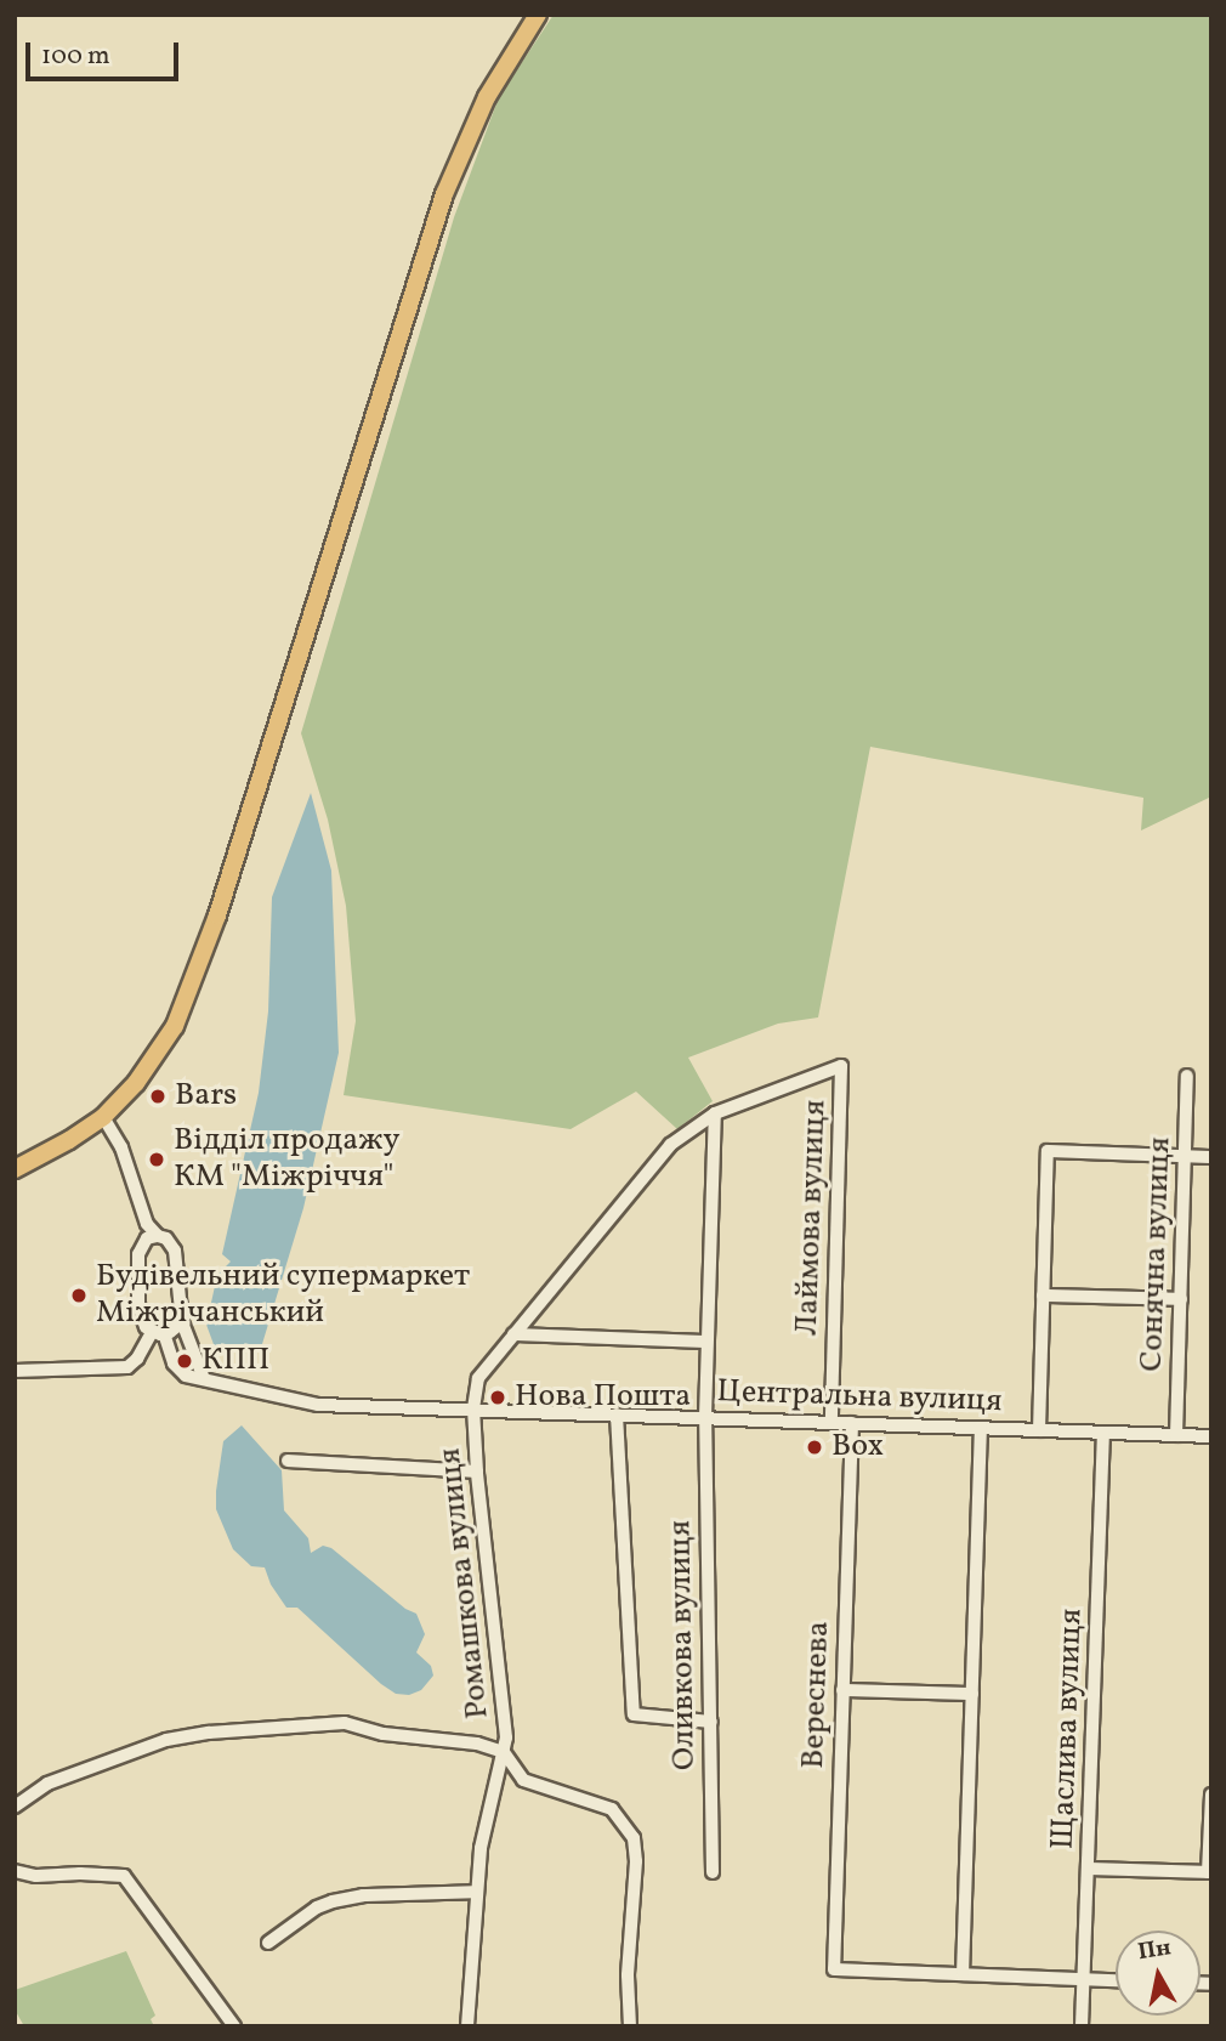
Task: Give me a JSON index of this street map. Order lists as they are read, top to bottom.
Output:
{
  "streets": {
    "street": [
      "Лаймова вулиця",
      "Сонячна вулиця",
      "Центральна вулиця",
      "Ромашкова вулиця",
      "Оливкова вулиця",
      "Вереснева",
      "Щаслива вулиця"
    ]
  },
  "crossings": [
    ["Лаймова вулиця", "Центральна вулиця"],
    ["Лаймова вулиця", "Оливкова вулиця"],
    ["Сонячна вулиця", "Центральна вулиця"],
    ["Центральна вулиця", "Ромашкова вулиця"],
    ["Центральна вулиця", "Оливкова вулиця"],
    ["Центральна вулиця", "Вереснева"],
    ["Центральна вулиця", "Щаслива вулиця"]
  ],
  "places": [
    "Bars",
    "Відділ продажу КМ \"Міжріччя\"",
    "Будівельний супермаркет Міжрічанський",
    "КПП",
    "Нова Пошта",
    "Box"
  ],
  "scale_bar": "100 m",
  "north": "top"
}
